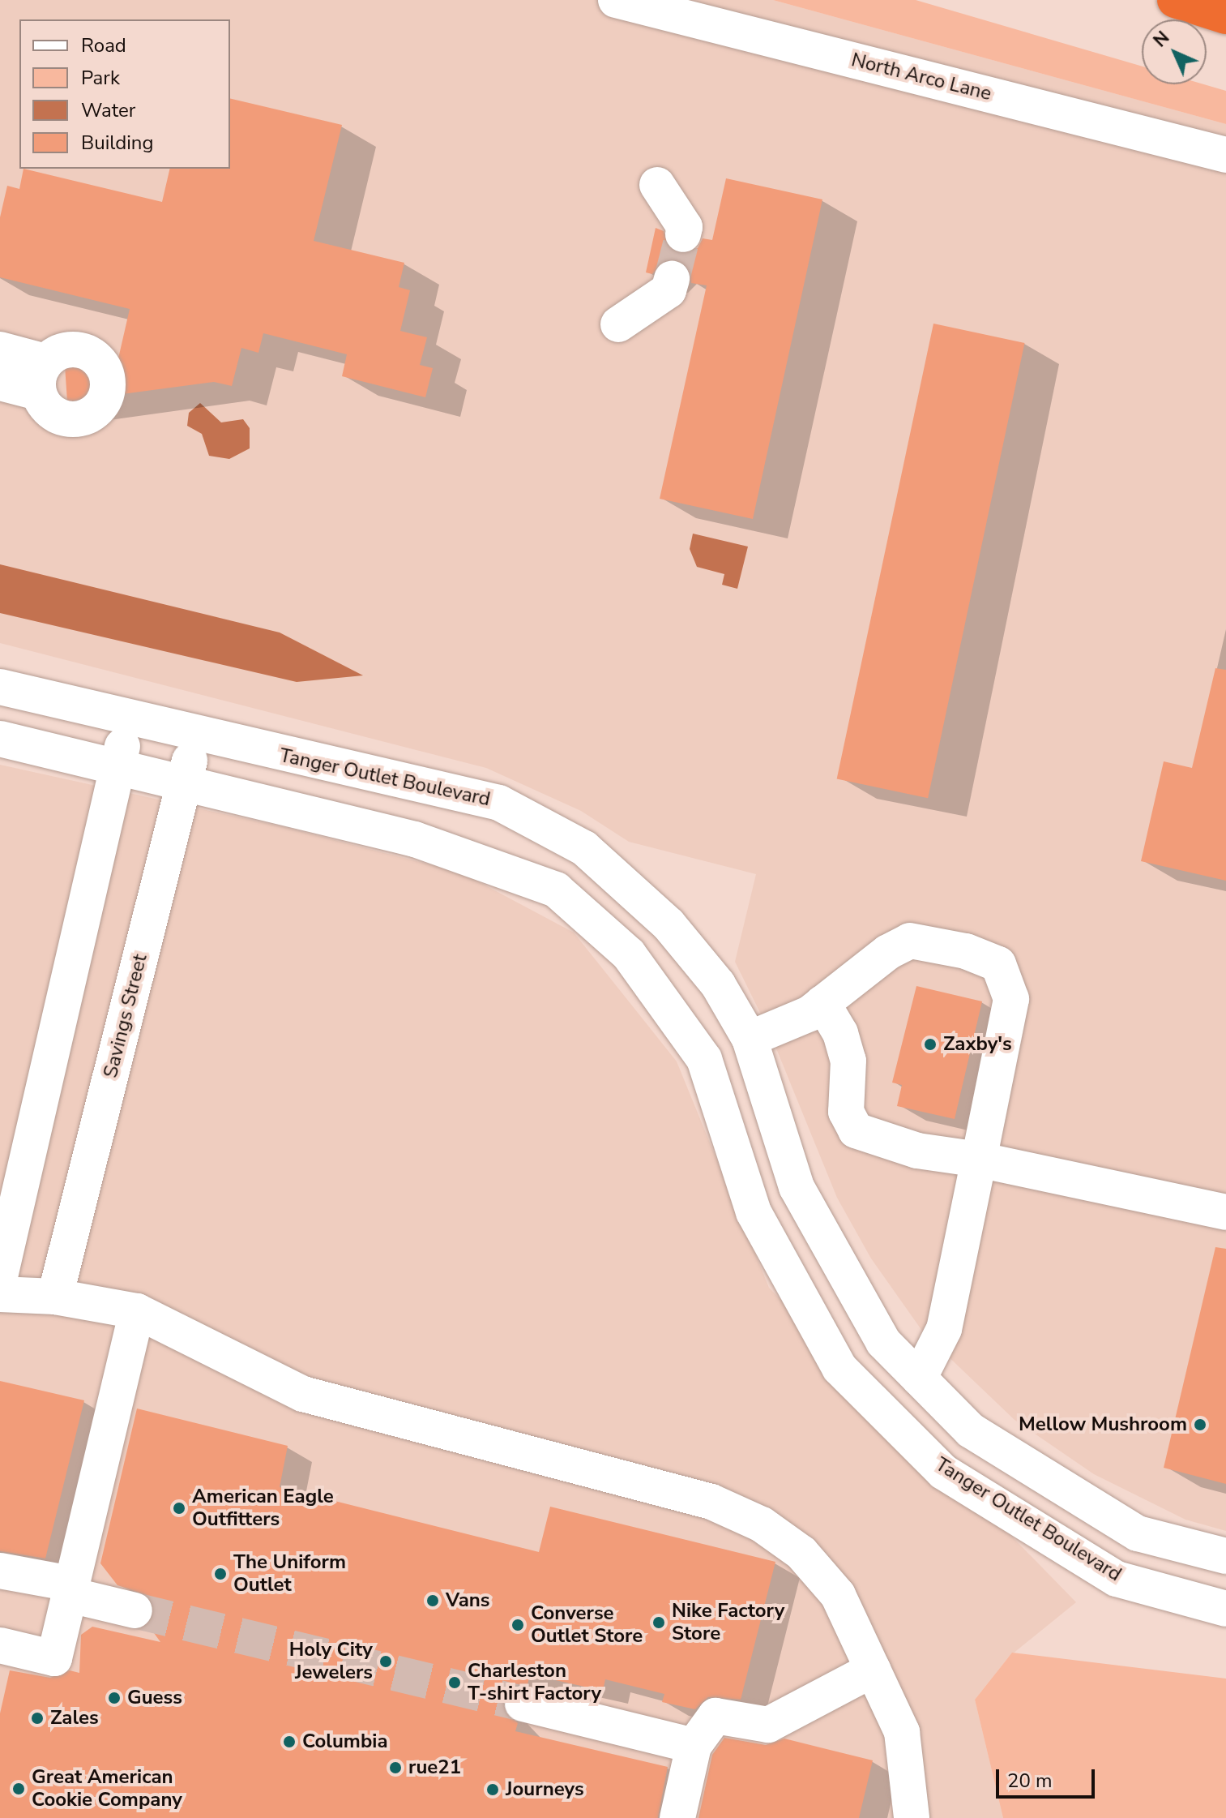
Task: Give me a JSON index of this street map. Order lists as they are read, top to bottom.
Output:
{
  "streets": {
    "street": ["North Arco Lane", "Tanger Outlet Boulevard", "Savings Street"]
  },
  "crossings": [
    ["Tanger Outlet Boulevard", "Savings Street"]
  ],
  "places": [
    "Zaxby's",
    "Mellow Mushroom",
    "American Eagle Outfitters",
    "The Uniform Outlet",
    "Vans",
    "Nike Factory Store",
    "Converse Outlet Store",
    "Holy City Jewelers",
    "Charleston T-shirt Factory",
    "Guess",
    "Zales",
    "Columbia",
    "rue21",
    "Great American Cookie Company",
    "Journeys"
  ],
  "legend": [
    "Road",
    "Park",
    "Water",
    "Building"
  ],
  "scale_bar": "20 m",
  "north": "top left"
}
